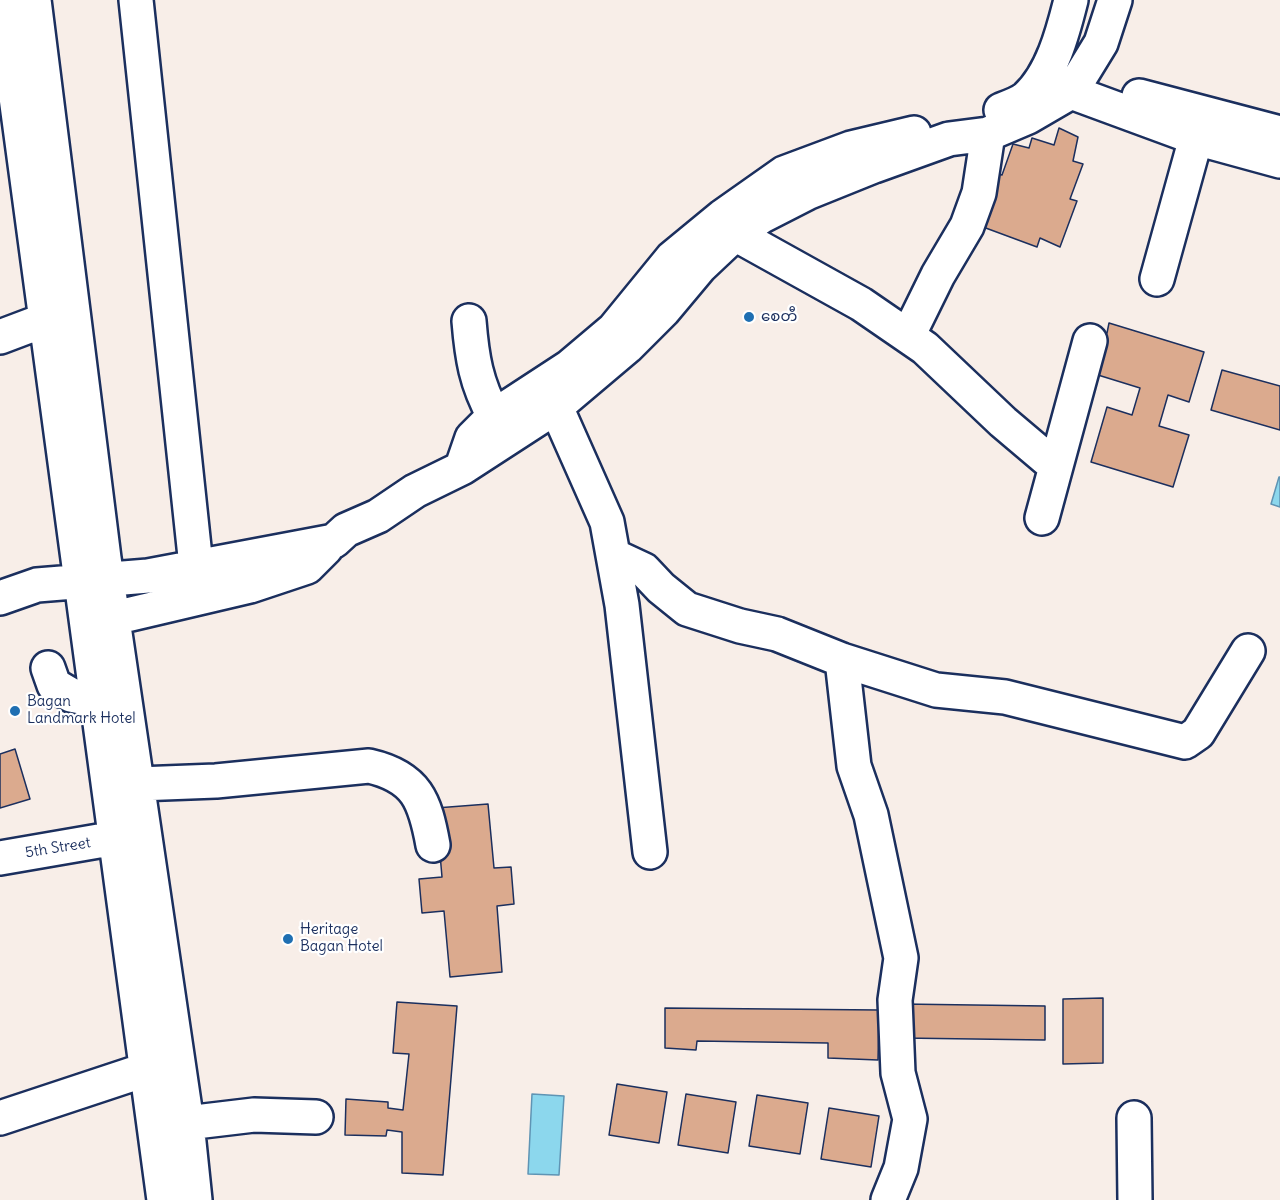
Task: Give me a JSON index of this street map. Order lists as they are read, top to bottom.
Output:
{
  "streets": {
    "street": ["5th Street"]
  },
  "places": ["စေတီ", "Bagan Landmark Hotel", "Heritage Bagan Hotel"]
}
